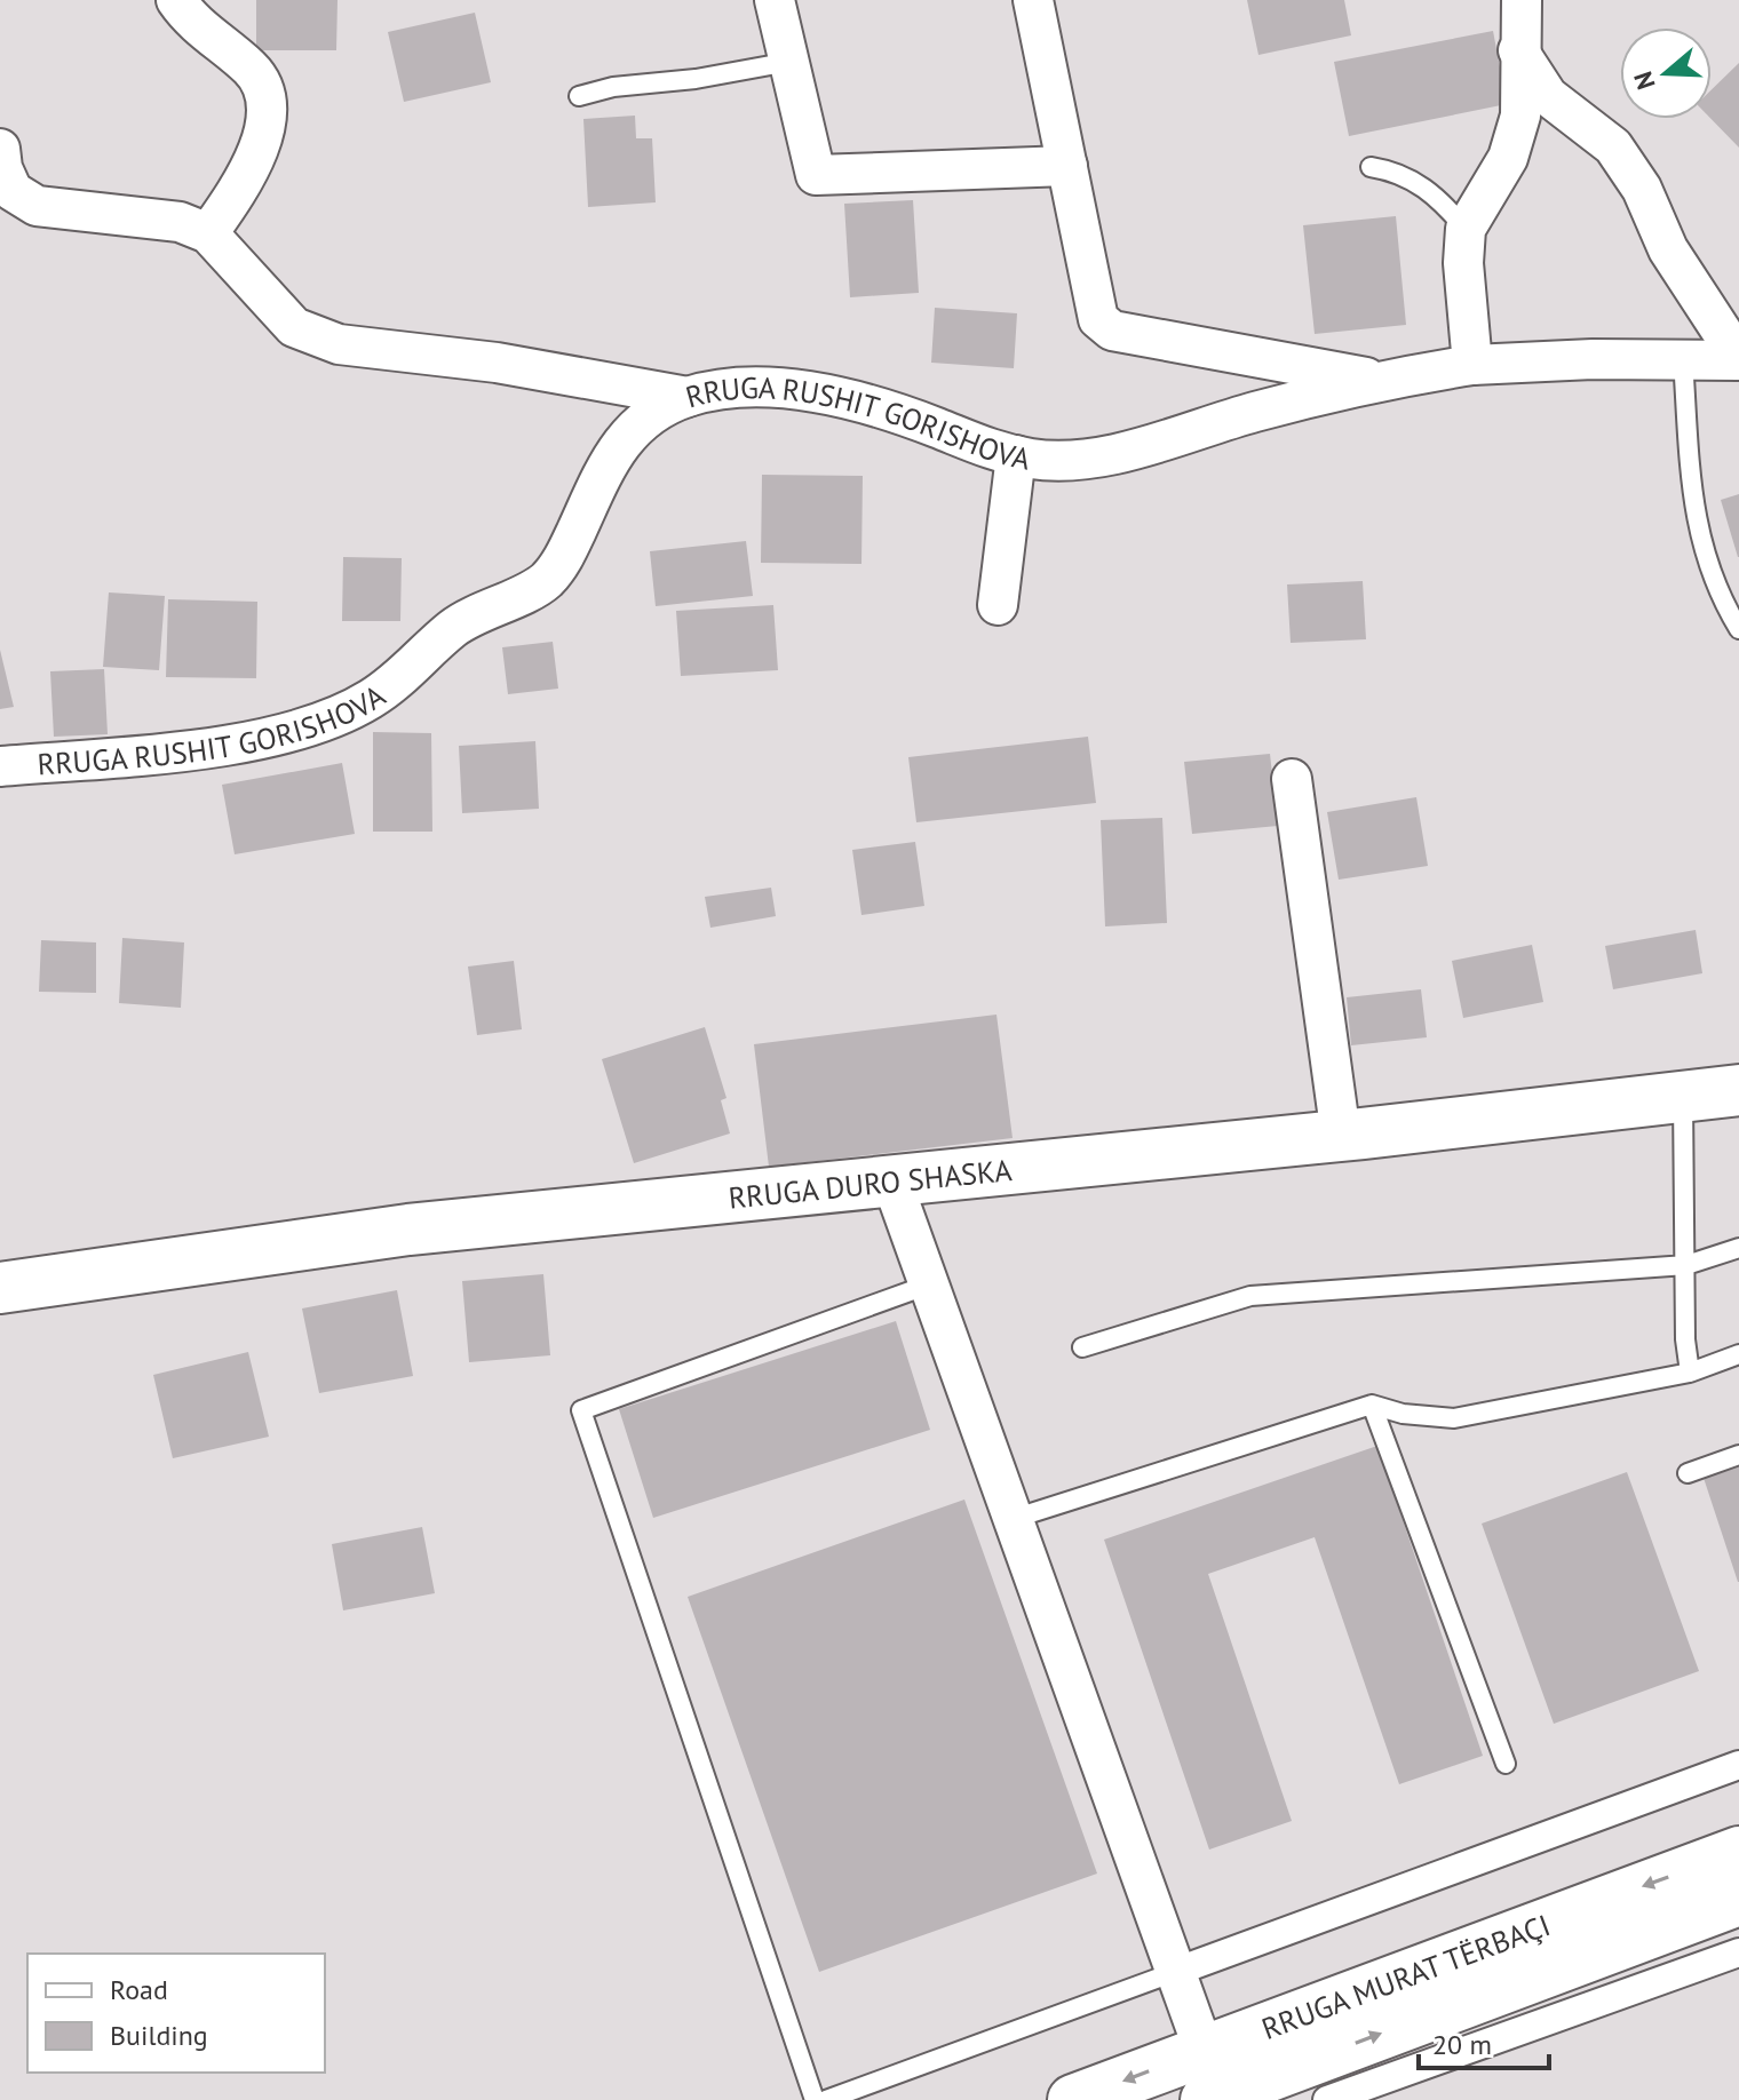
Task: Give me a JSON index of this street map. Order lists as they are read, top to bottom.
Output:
{
  "streets": {
    "main road": ["RRUGA DURO SHASKA", "RRUGA MURAT TËRBAÇI"],
    "street": ["RRUGA RUSHIT GORISHOVA"]
  },
  "legend": ["Road", "Building"],
  "scale_bar": "20 m",
  "north": "left"
}
